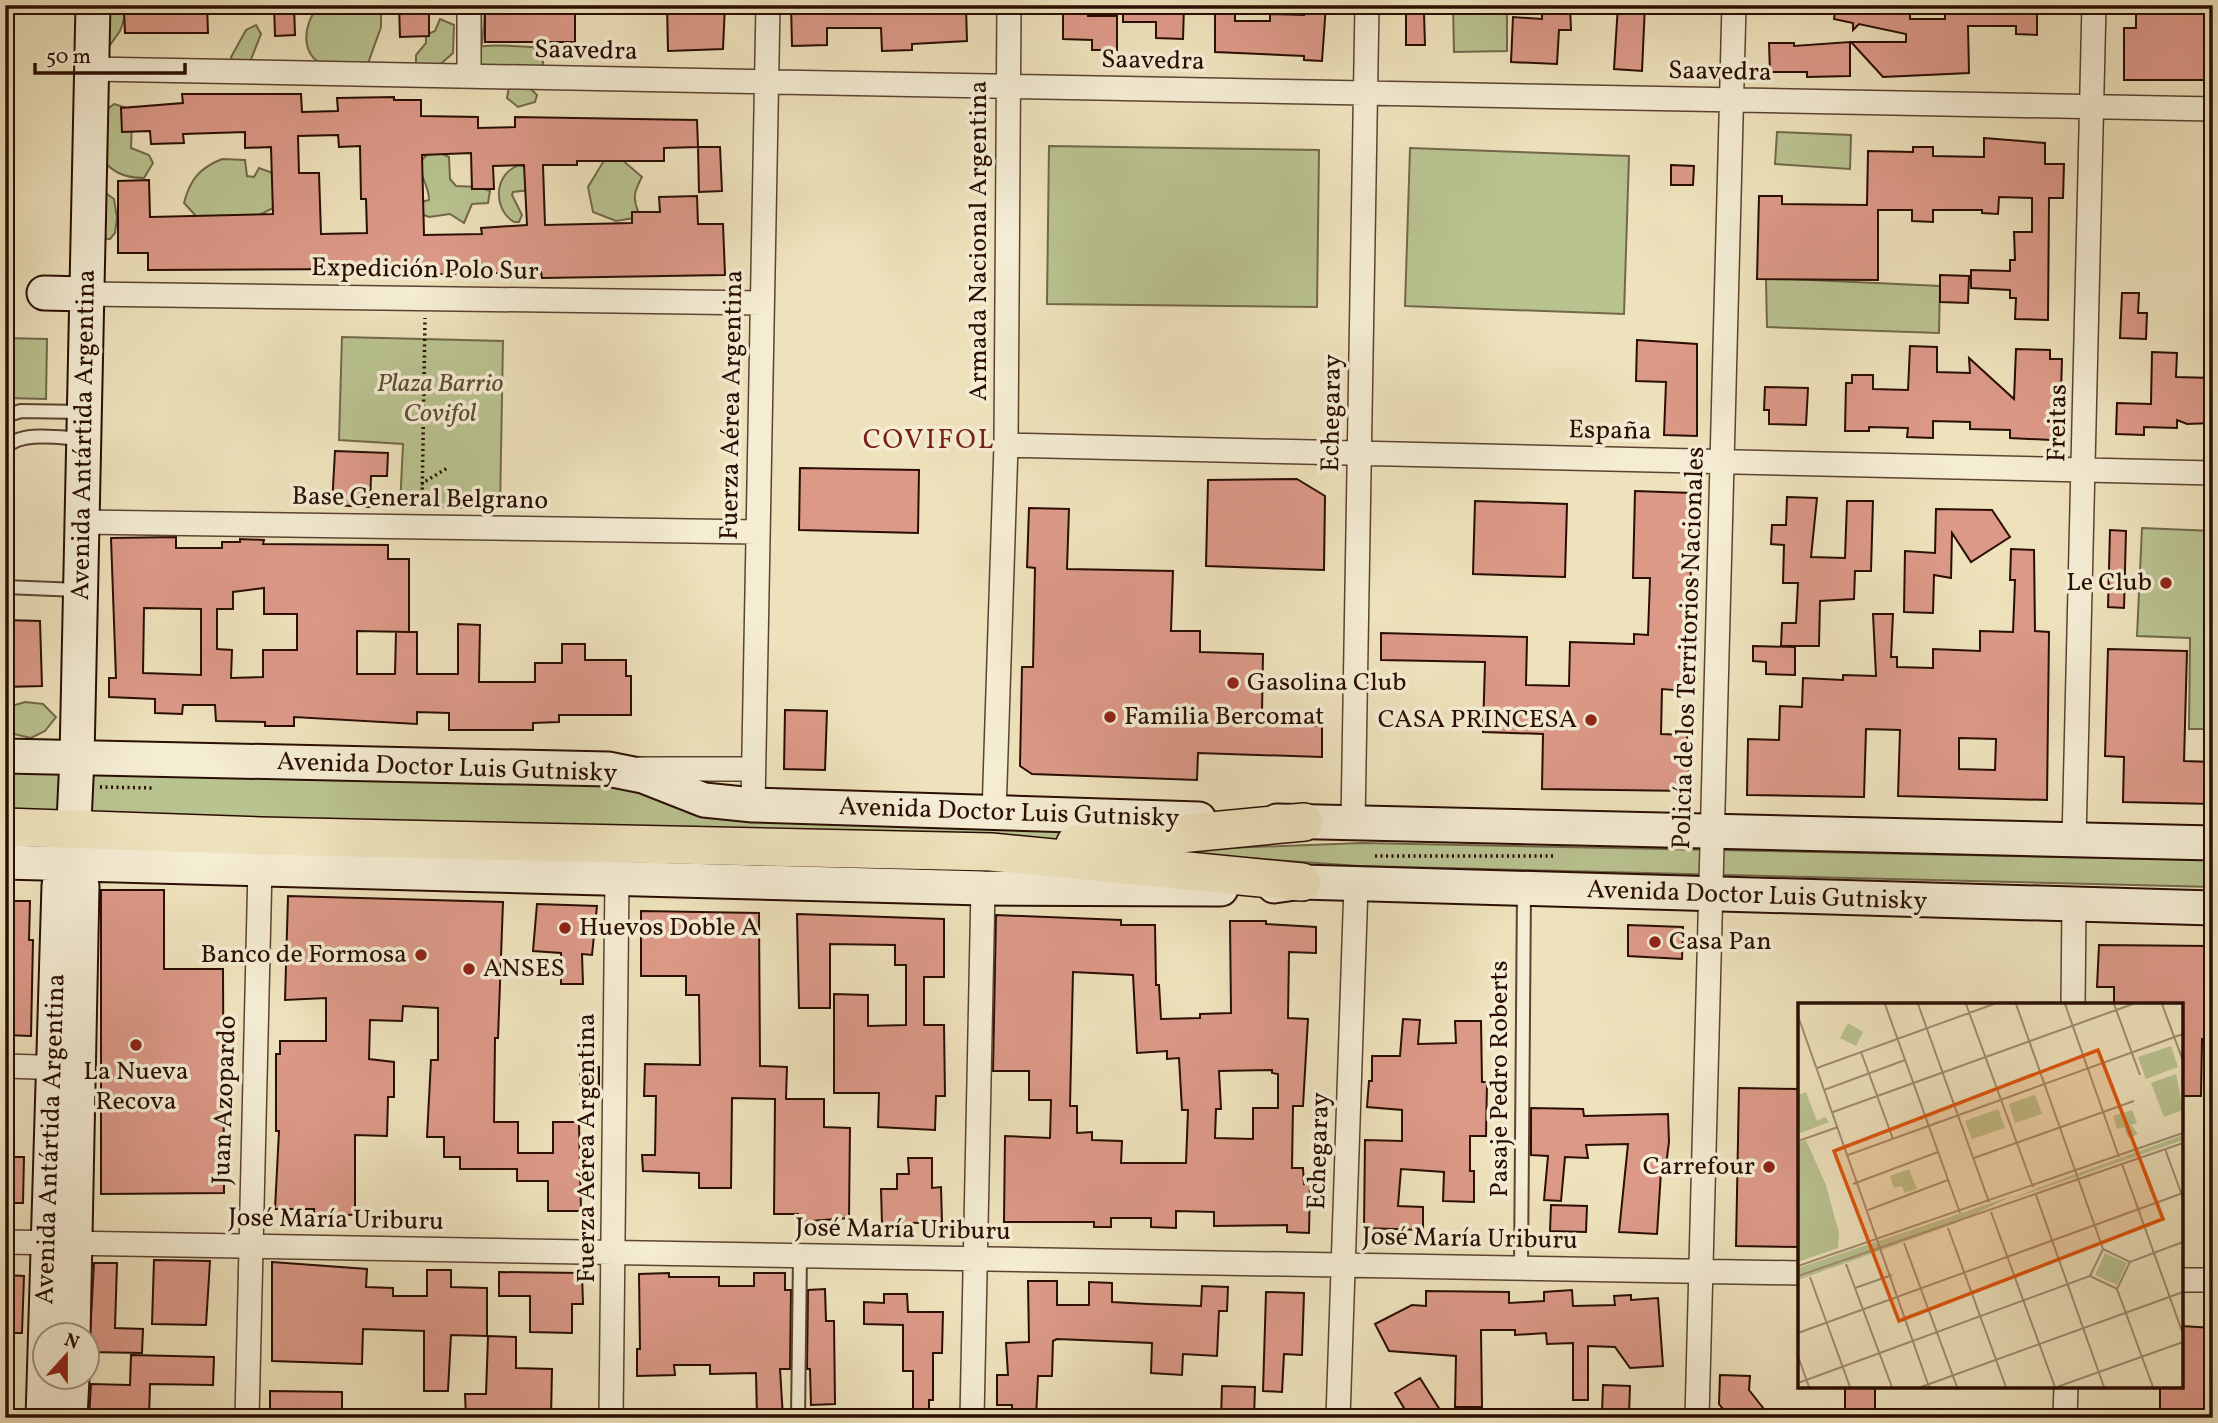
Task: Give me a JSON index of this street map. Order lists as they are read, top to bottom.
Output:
{
  "streets": {
    "main road": ["Avenida Antártida Argentina", "Avenida Doctor Luis Gutnisky"],
    "street": [
      "Saavedra",
      "Armada Nacional Argentina",
      "Expedición Polo Sur",
      "Fuerza Aérea Argentina",
      "Echegaray",
      "Freitas",
      "España",
      "Base General Belgrano",
      "Policía de los Territorios Nacionales",
      "Juan Azopardo",
      "José María Uriburu"
    ],
    "lane": ["Pasaje Pedro Roberts"]
  },
  "crossings": [
    ["Saavedra", "Armada Nacional Argentina"],
    ["Saavedra", "Fuerza Aérea Argentina"],
    ["Saavedra", "Echegaray"],
    ["Saavedra", "Freitas"],
    ["Saavedra", "Avenida Antártida Argentina"],
    ["Saavedra", "Policía de los Territorios Nacionales"],
    ["Armada Nacional Argentina", "España"],
    ["Armada Nacional Argentina", "Avenida Doctor Luis Gutnisky"],
    ["Expedición Polo Sur", "Fuerza Aérea Argentina"],
    ["Expedición Polo Sur", "Avenida Antártida Argentina"],
    ["Fuerza Aérea Argentina", "Base General Belgrano"],
    ["Fuerza Aérea Argentina", "Avenida Doctor Luis Gutnisky"],
    ["Fuerza Aérea Argentina", "José María Uriburu"],
    ["Echegaray", "España"],
    ["Echegaray", "Avenida Doctor Luis Gutnisky"],
    ["Echegaray", "José María Uriburu"],
    ["Freitas", "España"],
    ["Freitas", "Avenida Doctor Luis Gutnisky"],
    ["España", "Policía de los Territorios Nacionales"],
    ["Avenida Antártida Argentina", "Base General Belgrano"],
    ["Avenida Antártida Argentina", "Avenida Doctor Luis Gutnisky"],
    ["Avenida Antártida Argentina", "José María Uriburu"],
    ["Policía de los Territorios Nacionales", "Avenida Doctor Luis Gutnisky"],
    ["Policía de los Territorios Nacionales", "José María Uriburu"],
    ["Avenida Doctor Luis Gutnisky", "Pasaje Pedro Roberts"],
    ["Avenida Doctor Luis Gutnisky", "Juan Azopardo"],
    ["Pasaje Pedro Roberts", "José María Uriburu"],
    ["Juan Azopardo", "José María Uriburu"]
  ],
  "districts": ["COVIFOL"],
  "parks": ["Plaza Barrio Covifol"],
  "places": [
    "Le Club",
    "Gasolina Club",
    "Familia Bercomat",
    "CASA PRINCESA",
    "Huevos Doble A",
    "Casa Pan",
    "Banco de Formosa",
    "ANSES",
    "La Nueva Recova",
    "Carrefour"
  ],
  "scale_bar": "50 m",
  "north": "top"
}
